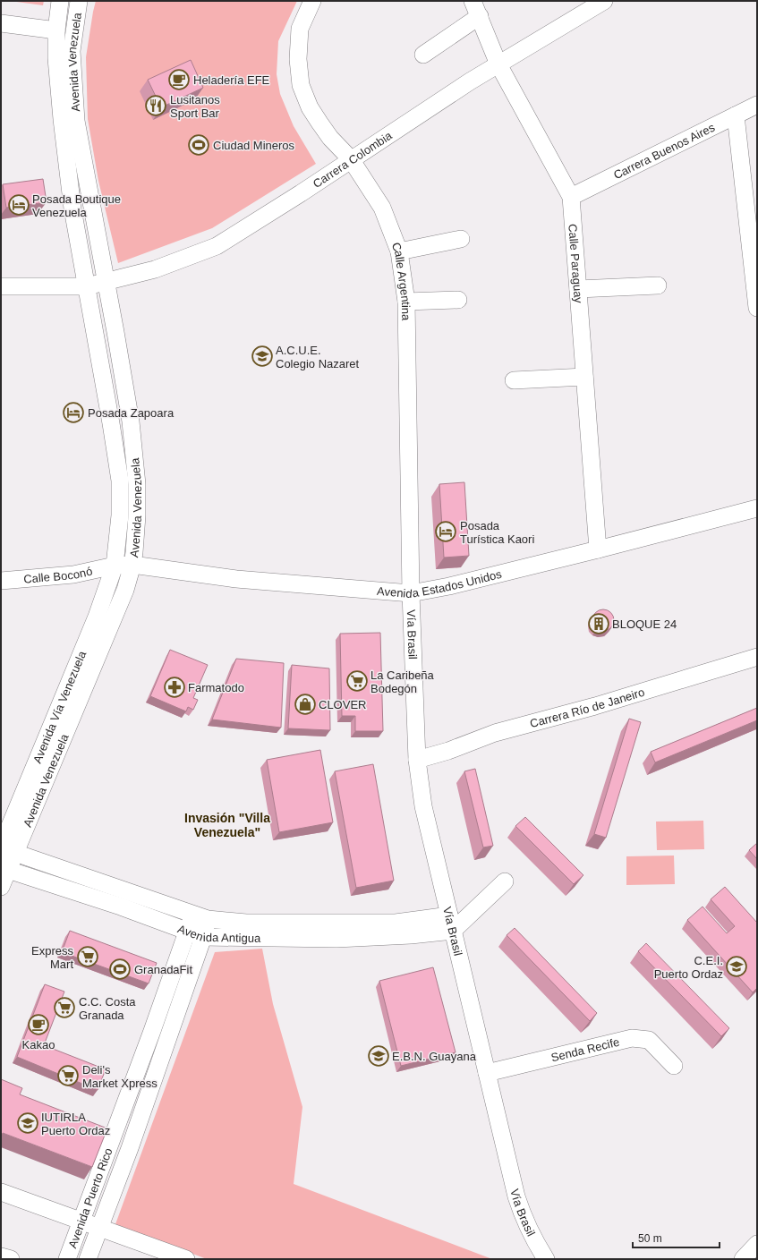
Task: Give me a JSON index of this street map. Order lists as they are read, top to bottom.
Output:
{
  "streets": {
    "street": [
      "Avenida Venezuela",
      "Carrera Buenos Aires",
      "Carrera Colombia",
      "Calle Paraguay",
      "Calle Argentina",
      "Calle Boconó",
      "Avenida Estados Unidos",
      "Vía Brasil",
      "Avenida Vía Venezuela",
      "Carrera Río de Janeiro",
      "Avenida Antigua",
      "Senda Recife",
      "Avenida Puerto Rico"
    ]
  },
  "crossings": [
    ["Avenida Venezuela", "Carrera Colombia"],
    ["Avenida Venezuela", "Calle Boconó"],
    ["Avenida Venezuela", "Avenida Estados Unidos"],
    ["Avenida Venezuela", "Avenida Vía Venezuela"],
    ["Avenida Venezuela", "Avenida Antigua"],
    ["Carrera Buenos Aires", "Calle Paraguay"],
    ["Carrera Colombia", "Calle Paraguay"],
    ["Carrera Colombia", "Calle Argentina"],
    ["Calle Paraguay", "Avenida Estados Unidos"],
    ["Calle Argentina", "Avenida Estados Unidos"],
    ["Calle Argentina", "Vía Brasil"],
    ["Calle Boconó", "Avenida Estados Unidos"],
    ["Calle Boconó", "Avenida Vía Venezuela"],
    ["Avenida Estados Unidos", "Vía Brasil"],
    ["Avenida Estados Unidos", "Avenida Vía Venezuela"],
    ["Vía Brasil", "Carrera Río de Janeiro"],
    ["Vía Brasil", "Avenida Antigua"],
    ["Vía Brasil", "Senda Recife"],
    ["Avenida Vía Venezuela", "Avenida Antigua"],
    ["Avenida Antigua", "Avenida Puerto Rico"]
  ],
  "districts": ["Invasión \"Villa Venezuela\""],
  "places": {
    "cafe": ["Heladería EFE", "Kakao"],
    "restaurant": ["Lusitanos Sport Bar"],
    "sports": ["Ciudad Mineros", "GranadaFit"],
    "hotel": ["Posada Boutique Venezuela", "Posada Zapoara", "Posada Turística Kaori"],
    "school or university": [
      "A.C.U.E. Colegio Nazaret",
      "C.E.I. Puerto Ordaz",
      "E.B.N. Guayana",
      "IUTIRLA Puerto Ordaz"
    ],
    "building": ["BLOQUE 24"],
    "supermarket": [
      "La Caribeña Bodegón",
      "Express Mart",
      "C.C. Costa Granada",
      "Deli's Market Xpress"
    ],
    "pharmacy": ["Farmatodo"],
    "shop": ["CLOVER"]
  },
  "scale_bar": "50 m"
}
